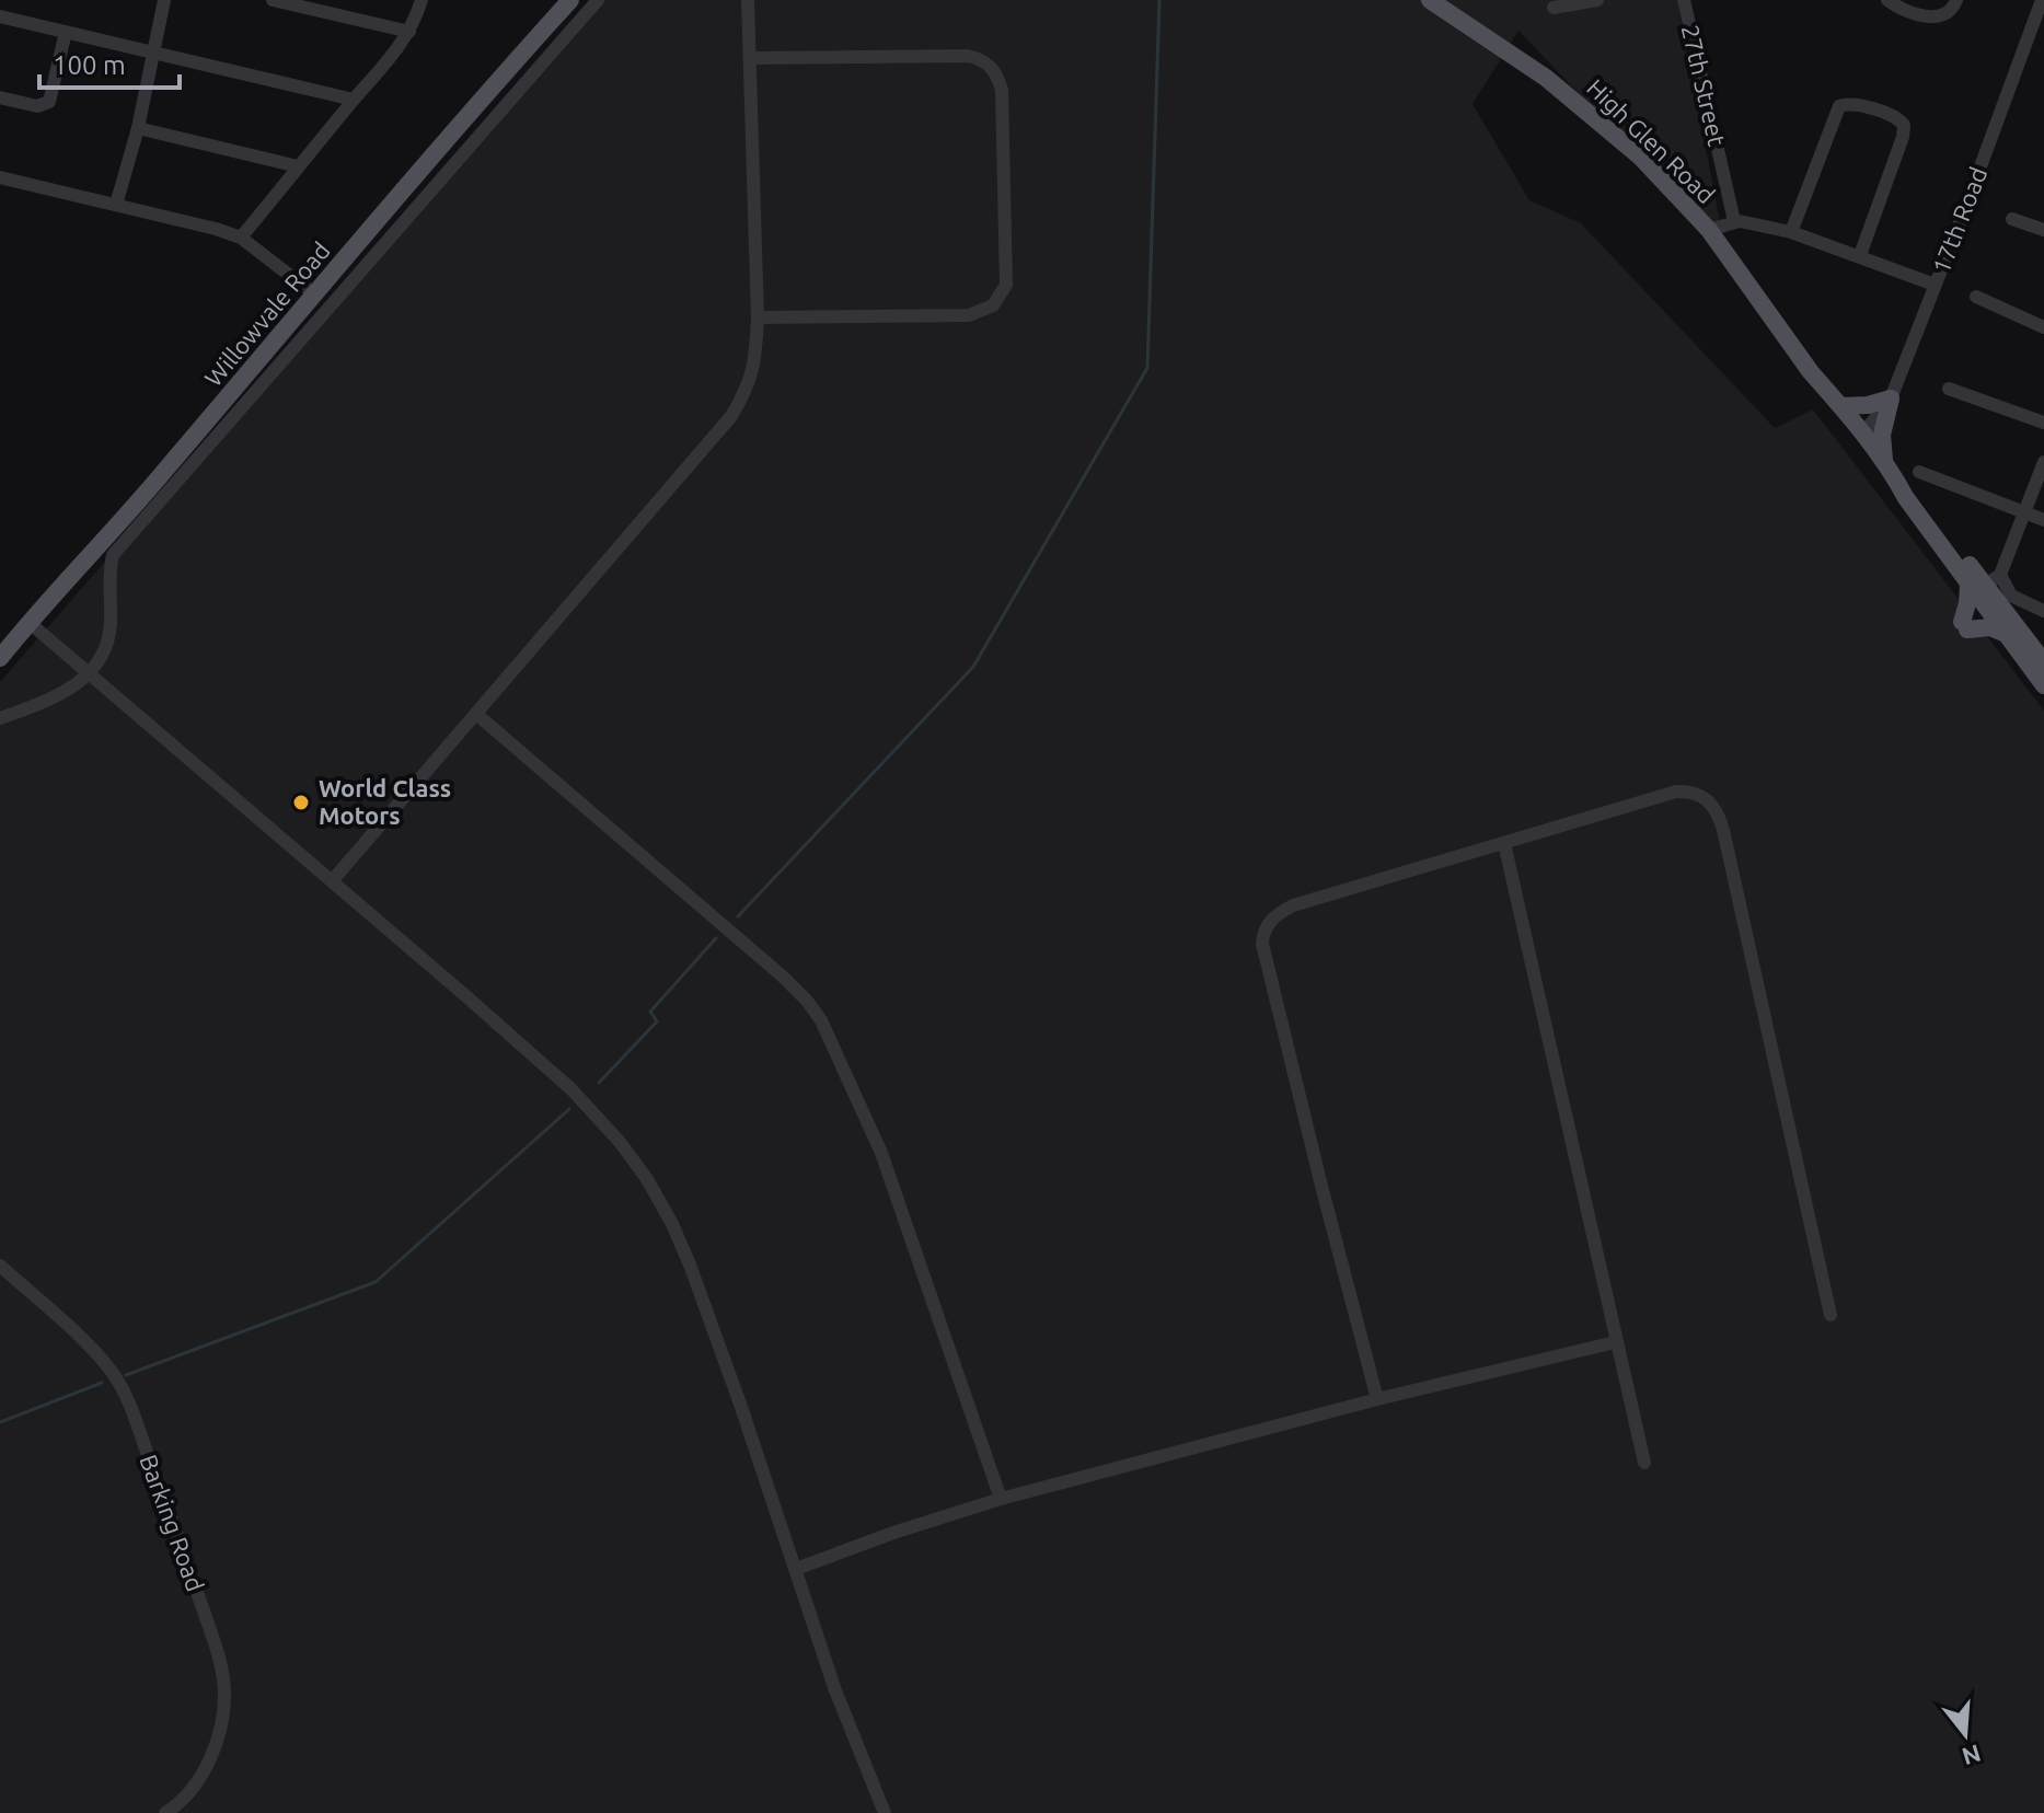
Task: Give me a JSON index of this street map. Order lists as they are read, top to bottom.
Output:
{
  "streets": {
    "main road": ["High Glen Road", "Willowvale Road"],
    "street": ["27th Street", "17th Road", "Barking Road"]
  },
  "crossings": [
    ["High Glen Road", "17th Road"]
  ],
  "places": ["World Class Motors"],
  "scale_bar": "100 m",
  "north": "bottom"
}
